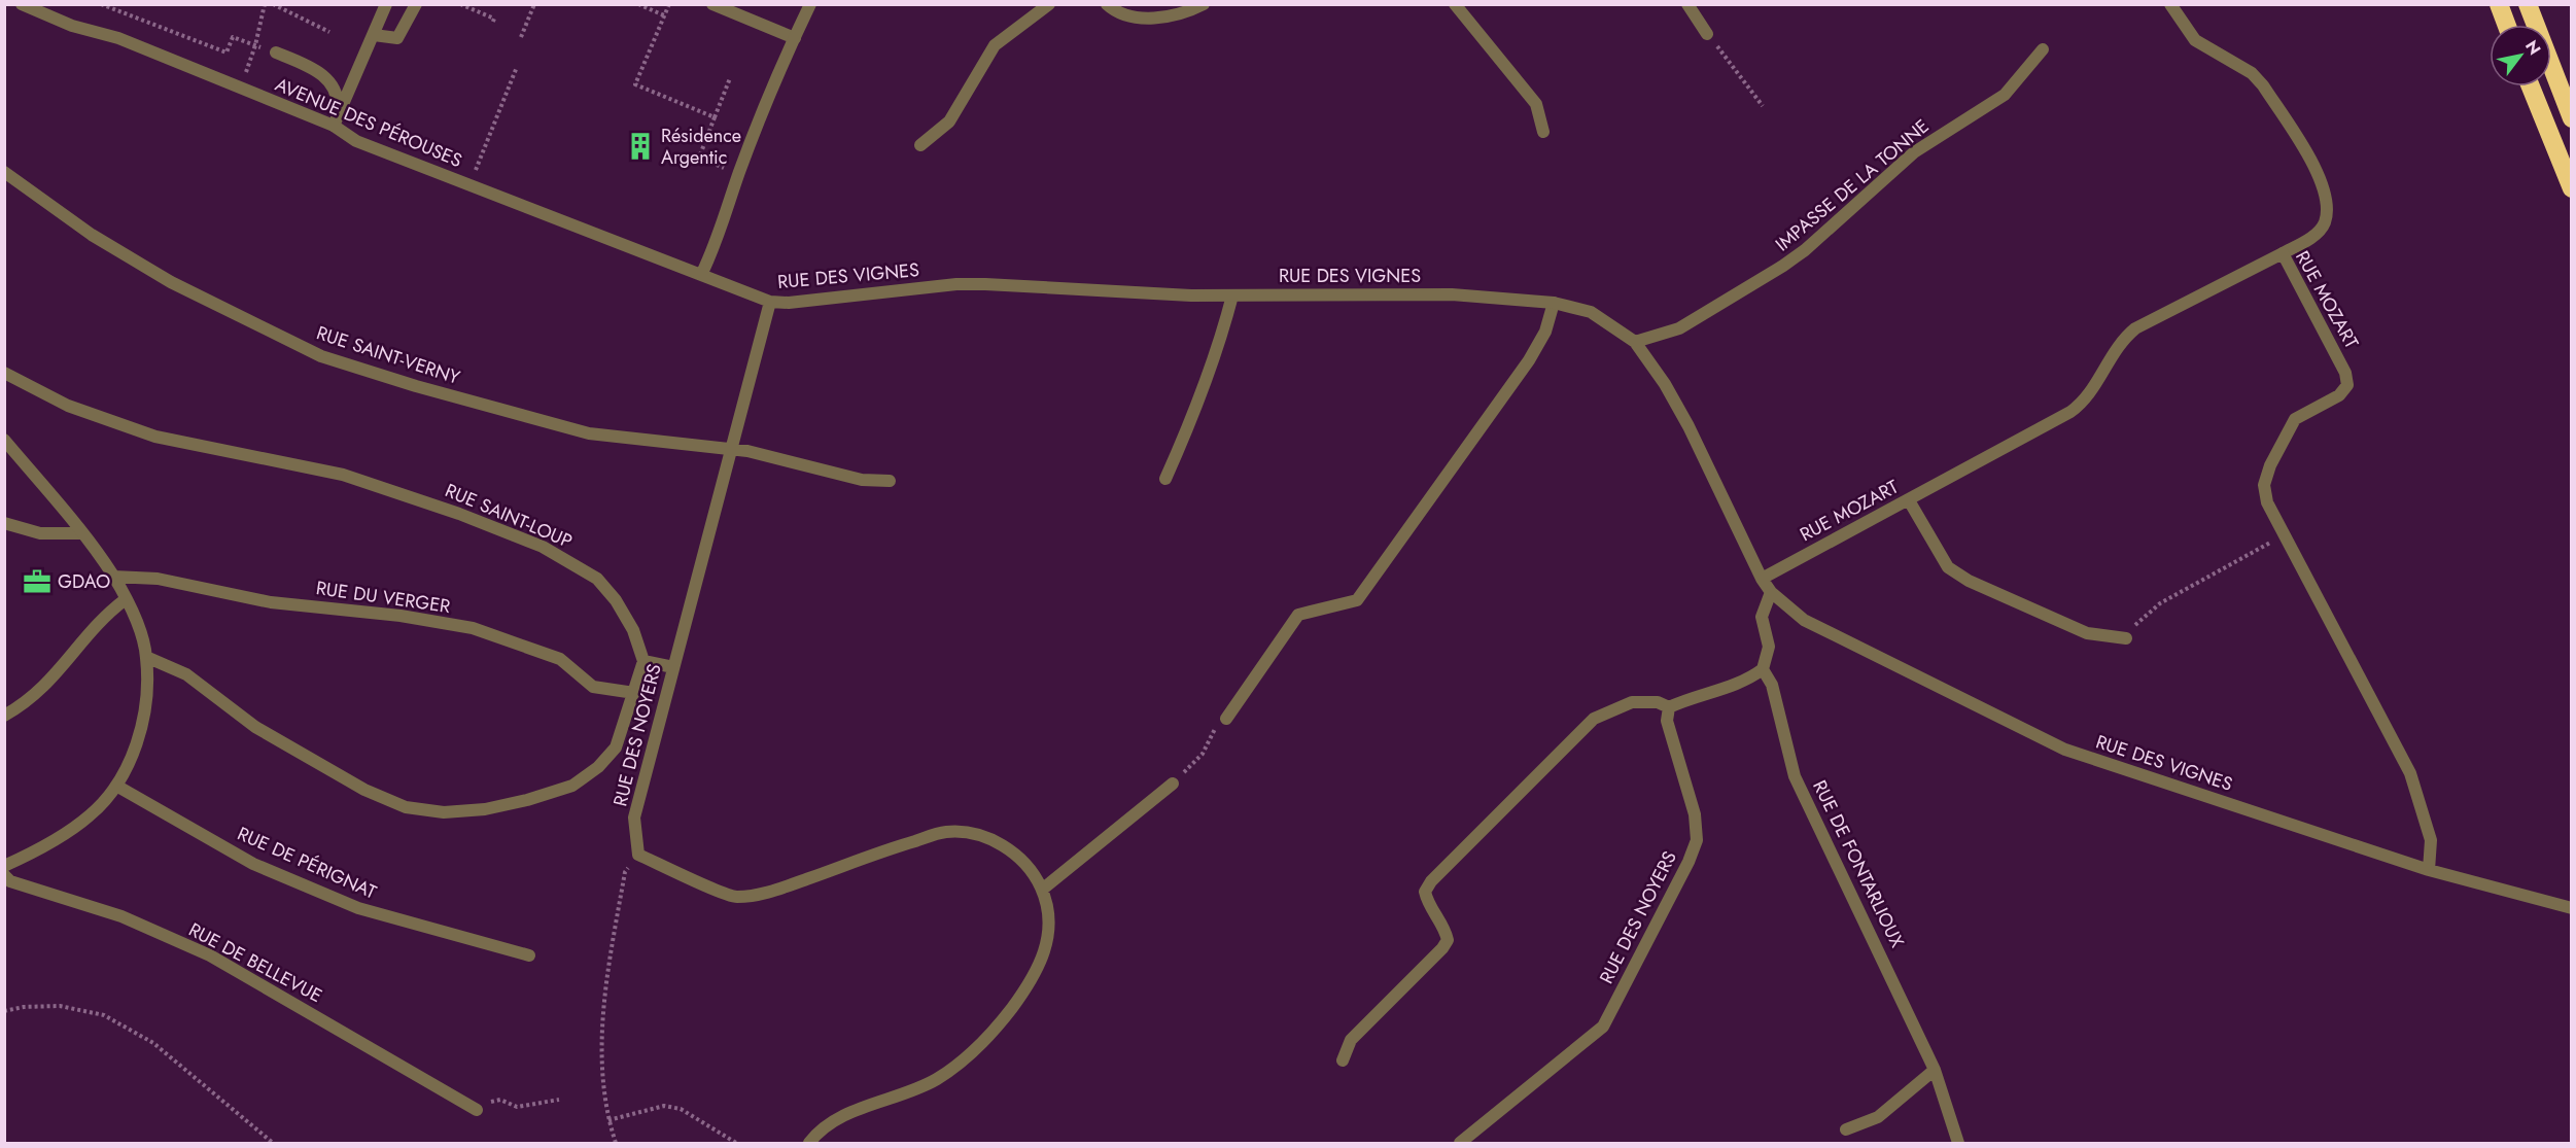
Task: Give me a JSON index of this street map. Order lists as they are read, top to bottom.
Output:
{
  "streets": {
    "street": [
      "AVENUE DES PÉROUSES",
      "IMPASSE DE LA TONNE",
      "RUE DES VIGNES",
      "RUE MOZART",
      "RUE SAINT-VERNY",
      "RUE SAINT-LOUP",
      "RUE DU VERGER",
      "RUE DES NOYERS",
      "RUE DE PÉRIGNAT",
      "RUE DE FONTARLIOUX",
      "RUE DE BELLEVUE"
    ]
  },
  "crossings": [
    ["AVENUE DES PÉROUSES", "RUE DES VIGNES"],
    ["AVENUE DES PÉROUSES", "RUE DES NOYERS"],
    ["IMPASSE DE LA TONNE", "RUE DES VIGNES"],
    ["RUE DES VIGNES", "RUE MOZART"],
    ["RUE DES VIGNES", "RUE DES NOYERS"],
    ["RUE SAINT-VERNY", "RUE DES NOYERS"]
  ],
  "places": {
    "building": ["Résidence Argentic"],
    "office": ["GDAO"]
  },
  "north": "top right"
}
